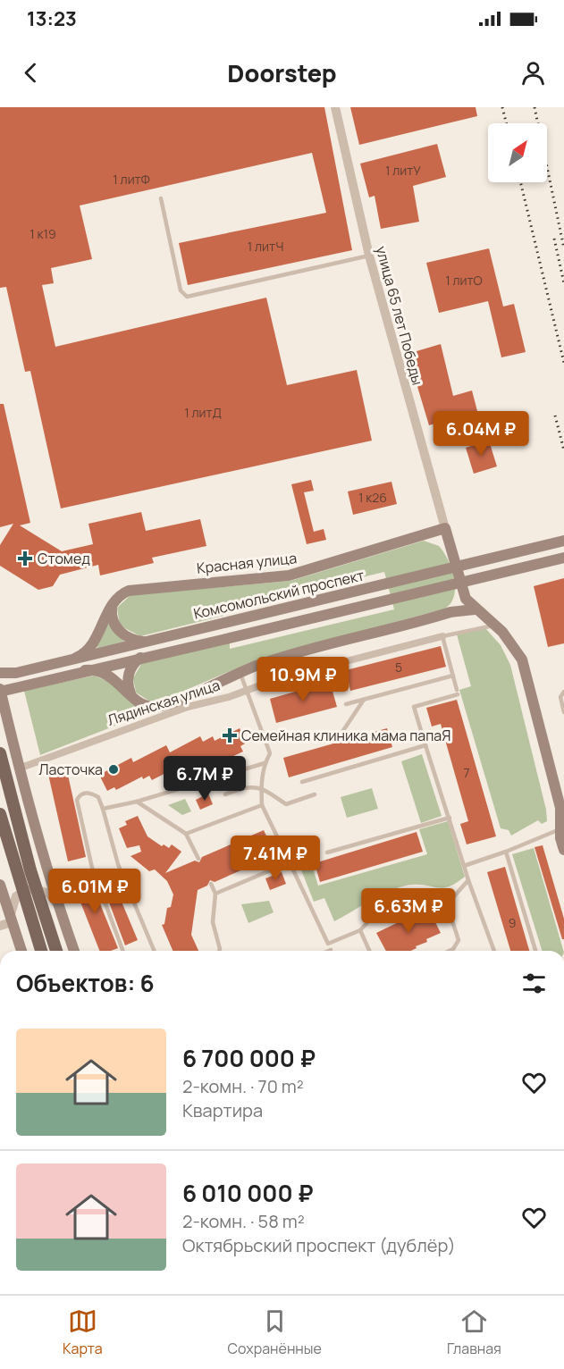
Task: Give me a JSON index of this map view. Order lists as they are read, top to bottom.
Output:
{
  "streets": {
    "main road": ["Красная улица", "Комсомольский проспект", "Лядинская улица"],
    "street": ["улица 65 лет Победы"]
  },
  "crossings": [
    ["улица 65 лет Победы", "Красная улица"],
    ["Комсомольский проспект", "Лядинская улица"]
  ],
  "places": {
    "health": ["Стомед", "Семейная клиника мама папаЯ"],
    "other": ["Ласточка"]
  },
  "house_numbers": [
    "1 литУ",
    "1 литФ",
    "1 к19",
    "1 литЧ",
    "1 литО",
    "1 литД",
    "1 к26",
    "5",
    "7",
    "9"
  ],
  "north": "top right",
  "page": {
    "status": "13:23",
    "header": "Doorstep",
    "price": [
      "6.04M ₽",
      "10.9M ₽",
      "6.7M ₽",
      "7.41M ₽",
      "6.01M ₽",
      "6.63M ₽"
    ],
    "heading": "Объектов: 6",
    "list": [
      {
        "name": "6 700 000 ₽",
        "note": "2-комн. · 70 m² · Квартира"
      },
      {
        "name": "6 010 000 ₽",
        "note": "2-комн. · 58 m² · Октябрьский проспект (дублёр)"
      }
    ],
    "tabs": ["Карта", "Сохранённые", "Главная"]
  }
}
